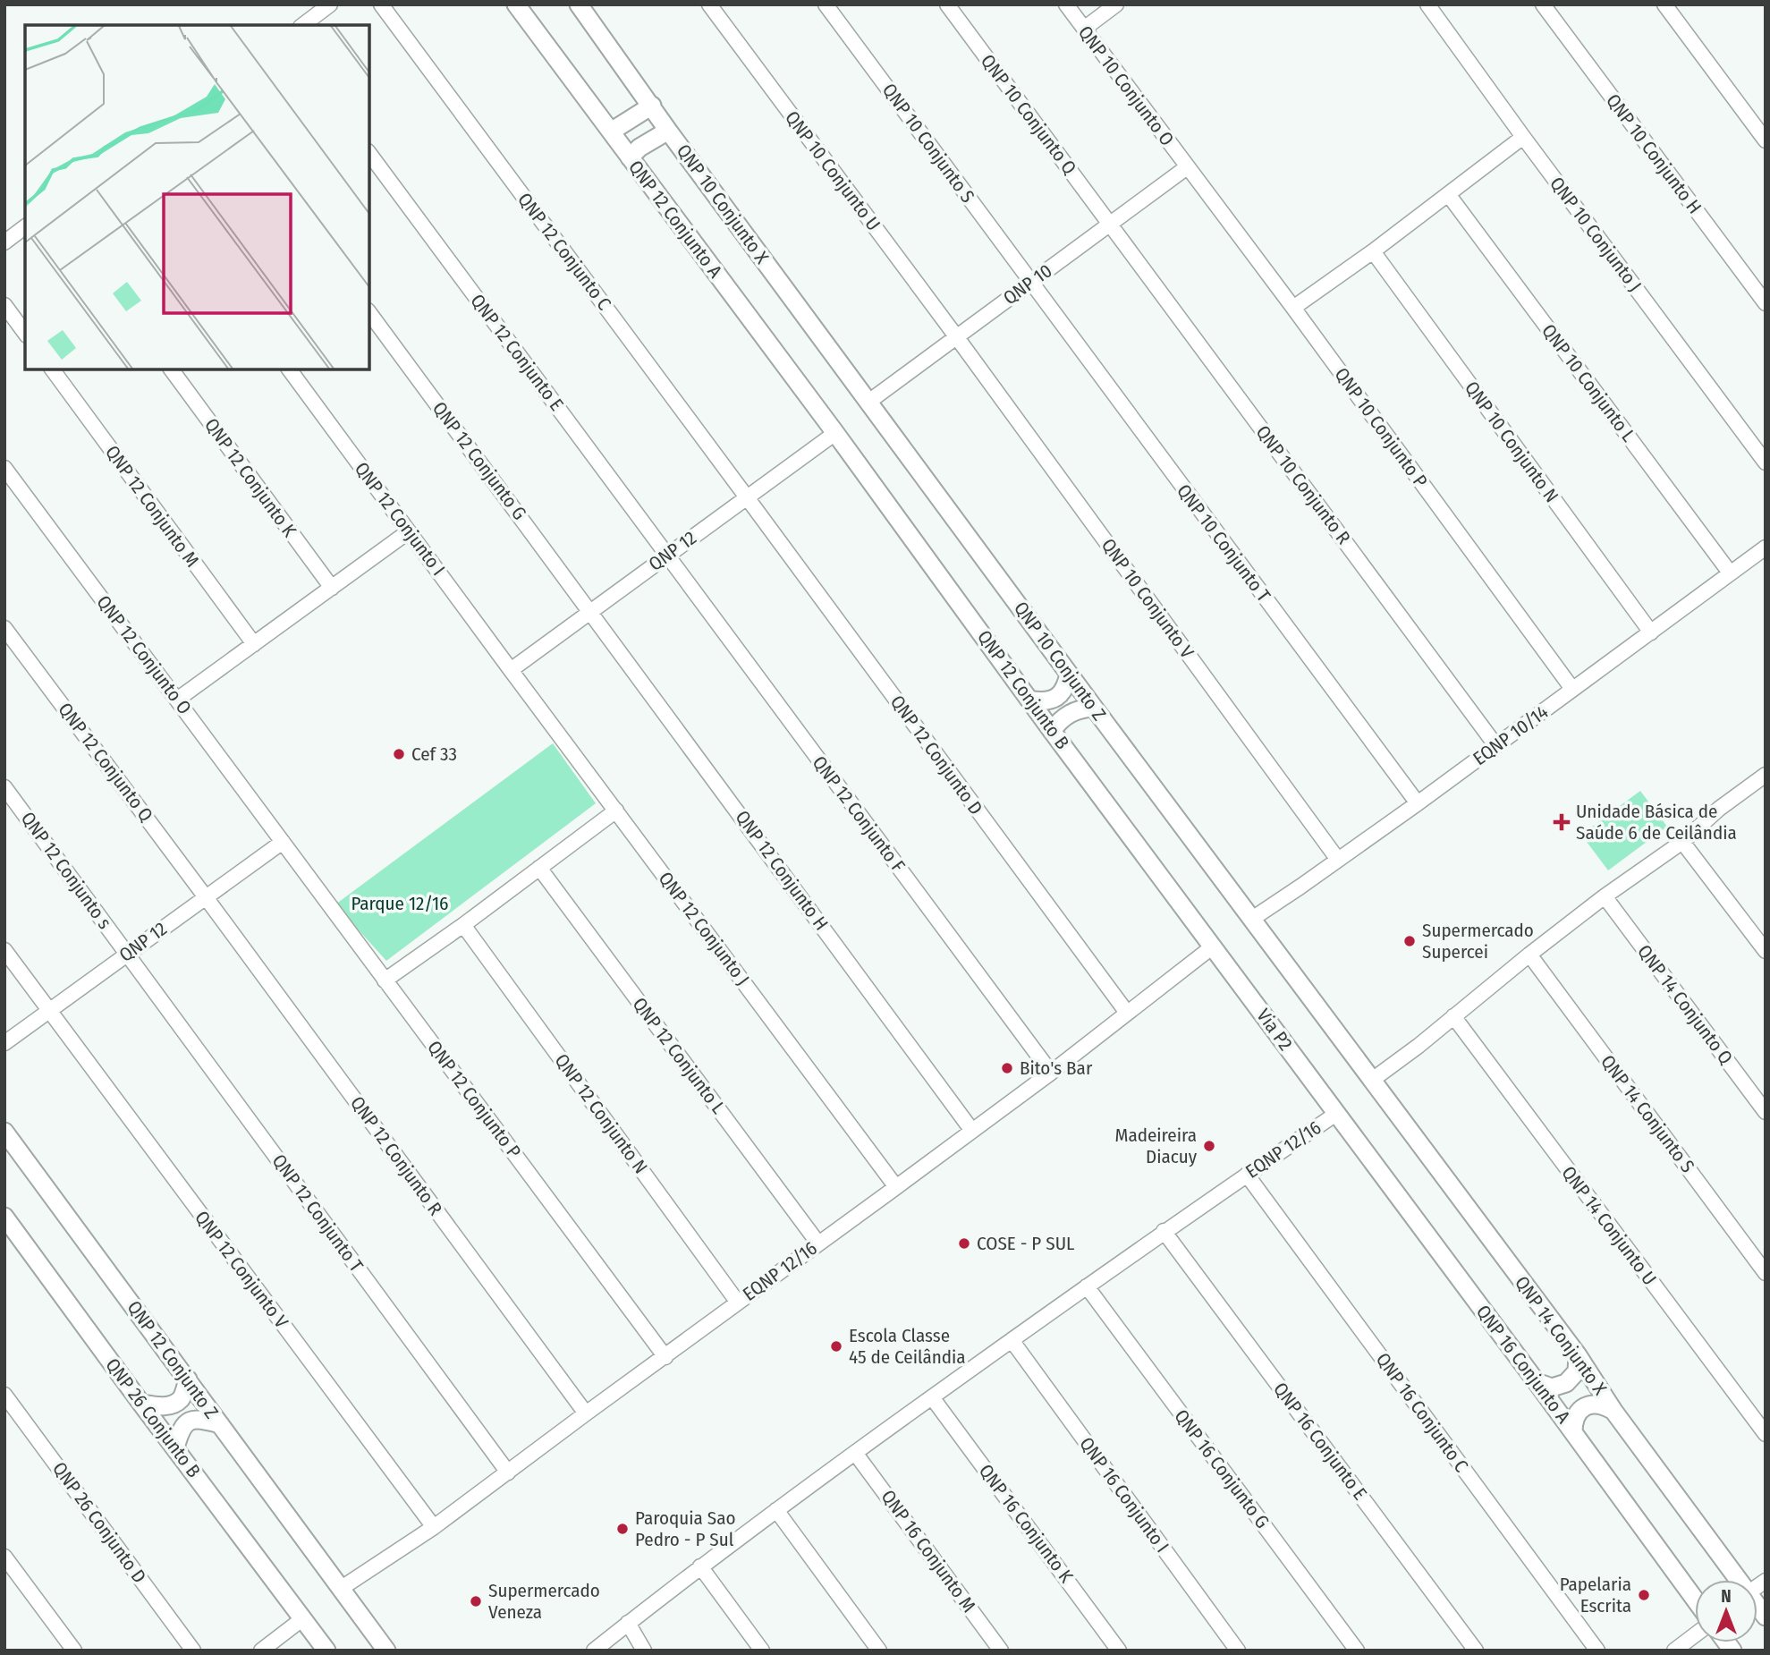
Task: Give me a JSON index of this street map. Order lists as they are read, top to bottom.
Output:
{
  "streets": {
    "street": [
      "QNP 10 Conjunto O",
      "QNP 10 Conjunto Q",
      "QNP 10 Conjunto S",
      "QNP 10 Conjunto H",
      "QNP 10 Conjunto U",
      "QNP 10 Conjunto X",
      "QNP 12 Conjunto A",
      "QNP 10 Conjunto J",
      "QNP 12 Conjunto C",
      "QNP 10",
      "QNP 12 Conjunto E",
      "QNP 10 Conjunto L",
      "QNP 10 Conjunto P",
      "QNP 10 Conjunto N",
      "QNP 12 Conjunto G",
      "QNP 12 Conjunto K",
      "QNP 10 Conjunto R",
      "QNP 12 Conjunto M",
      "QNP 12 Conjunto I",
      "QNP 10 Conjunto T",
      "QNP 12",
      "QNP 10 Conjunto V",
      "QNP 12 Conjunto O",
      "QNP 10 Conjunto Z",
      "QNP 12 Conjunto B",
      "EQNP 10/14",
      "QNP 12 Conjunto D",
      "QNP 12 Conjunto Q",
      "QNP 12 Conjunto F",
      "QNP 12 Conjunto s",
      "QNP 12 Conjunto H",
      "QNP 12 Conjunto J",
      "QNP 14 Conjunto Q",
      "Via P2",
      "QNP 12 Conjunto L",
      "QNP 12 Conjunto P",
      "QNP 12 Conjunto N",
      "QNP 14 Conjunto S",
      "EQNP 12/16",
      "QNP 12 Conjunto R",
      "QNP 12 Conjunto T",
      "QNP 14 Conjunto U",
      "QNP 12 Conjunto V",
      "QNP 14 Conjunto X",
      "QNP 12 Conjunto Z",
      "QNP 16 Conjunto A",
      "QNP 16 Conjunto C",
      "QNP 26 Conjunto B",
      "QNP 16 Conjunto E",
      "QNP 16 Conjunto G",
      "QNP 16 Conjunto I",
      "QNP 26 Conjunto D",
      "QNP 16 Conjunto K",
      "QNP 16 Conjunto M"
    ]
  },
  "crossings": [
    ["QNP 10 Conjunto O", "QNP 10"],
    ["QNP 10 Conjunto O", "QNP 10 Conjunto P"],
    ["QNP 10 Conjunto Q", "QNP 10"],
    ["QNP 10 Conjunto Q", "QNP 10 Conjunto R"],
    ["QNP 10 Conjunto S", "QNP 10"],
    ["QNP 10 Conjunto S", "QNP 10 Conjunto T"],
    ["QNP 10 Conjunto U", "QNP 10"],
    ["QNP 10 Conjunto U", "QNP 10 Conjunto V"],
    ["QNP 10 Conjunto X", "QNP 10"],
    ["QNP 10 Conjunto X", "QNP 10 Conjunto Z"],
    ["QNP 12 Conjunto A", "QNP 12"],
    ["QNP 12 Conjunto A", "QNP 12 Conjunto B"],
    ["QNP 12 Conjunto C", "QNP 12"],
    ["QNP 12 Conjunto C", "QNP 12 Conjunto D"],
    ["QNP 10", "QNP 10 Conjunto P"],
    ["QNP 10", "QNP 10 Conjunto R"],
    ["QNP 10", "QNP 10 Conjunto T"],
    ["QNP 10", "QNP 10 Conjunto V"],
    ["QNP 10", "QNP 10 Conjunto Z"],
    ["QNP 12 Conjunto E", "QNP 12"],
    ["QNP 12 Conjunto E", "QNP 12 Conjunto F"],
    ["QNP 10 Conjunto L", "EQNP 10/14"],
    ["QNP 10 Conjunto P", "EQNP 10/14"],
    ["QNP 10 Conjunto N", "EQNP 10/14"],
    ["QNP 12 Conjunto G", "QNP 12"],
    ["QNP 12 Conjunto G", "QNP 12 Conjunto H"],
    ["QNP 10 Conjunto R", "EQNP 10/14"],
    ["QNP 12 Conjunto I", "QNP 12"],
    ["QNP 12 Conjunto I", "QNP 12 Conjunto J"],
    ["QNP 10 Conjunto T", "EQNP 10/14"],
    ["QNP 12", "QNP 12 Conjunto O"],
    ["QNP 12", "QNP 12 Conjunto B"],
    ["QNP 12", "QNP 12 Conjunto D"],
    ["QNP 12", "QNP 12 Conjunto Q"],
    ["QNP 12", "QNP 12 Conjunto F"],
    ["QNP 12", "QNP 12 Conjunto s"],
    ["QNP 12", "QNP 12 Conjunto H"],
    ["QNP 12", "QNP 12 Conjunto J"],
    ["QNP 12", "QNP 12 Conjunto P"],
    ["QNP 12", "QNP 12 Conjunto R"],
    ["QNP 12", "QNP 12 Conjunto T"],
    ["QNP 12", "QNP 12 Conjunto V"],
    ["QNP 10 Conjunto V", "EQNP 10/14"],
    ["QNP 12 Conjunto O", "QNP 12 Conjunto P"],
    ["QNP 10 Conjunto Z", "EQNP 10/14"],
    ["QNP 12 Conjunto B", "Via P2"],
    ["QNP 12 Conjunto B", "EQNP 12/16"],
    ["QNP 12 Conjunto D", "EQNP 12/16"],
    ["QNP 12 Conjunto Q", "QNP 12 Conjunto R"],
    ["QNP 12 Conjunto F", "EQNP 12/16"],
    ["QNP 12 Conjunto s", "QNP 12 Conjunto T"],
    ["QNP 12 Conjunto H", "EQNP 12/16"],
    ["QNP 12 Conjunto J", "EQNP 12/16"],
    ["Via P2", "EQNP 12/16"],
    ["Via P2", "QNP 16 Conjunto A"],
    ["QNP 12 Conjunto L", "EQNP 12/16"],
    ["QNP 12 Conjunto P", "EQNP 12/16"],
    ["QNP 12 Conjunto N", "EQNP 12/16"],
    ["EQNP 12/16", "QNP 12 Conjunto R"],
    ["EQNP 12/16", "QNP 12 Conjunto T"],
    ["EQNP 12/16", "QNP 12 Conjunto V"],
    ["EQNP 12/16", "QNP 12 Conjunto Z"],
    ["EQNP 12/16", "QNP 16 Conjunto A"],
    ["EQNP 12/16", "QNP 16 Conjunto C"],
    ["EQNP 12/16", "QNP 16 Conjunto E"],
    ["EQNP 12/16", "QNP 16 Conjunto G"],
    ["EQNP 12/16", "QNP 16 Conjunto I"],
    ["EQNP 12/16", "QNP 16 Conjunto K"],
    ["EQNP 12/16", "QNP 16 Conjunto M"]
  ],
  "parks": ["Parque 12/16"],
  "places": {
    "other": [
      "Cef 33",
      "Supermercado Supercei",
      "Bito's Bar",
      "Madeireira Diacuy",
      "COSE - P SUL",
      "Escola Classe 45 de Ceilândia",
      "Paroquia Sao Pedro - P Sul",
      "Papelaria Escrita",
      "Supermercado Veneza"
    ],
    "health": ["Unidade Básica de Saúde 6 de Ceilândia"]
  },
  "north": "top"
}
